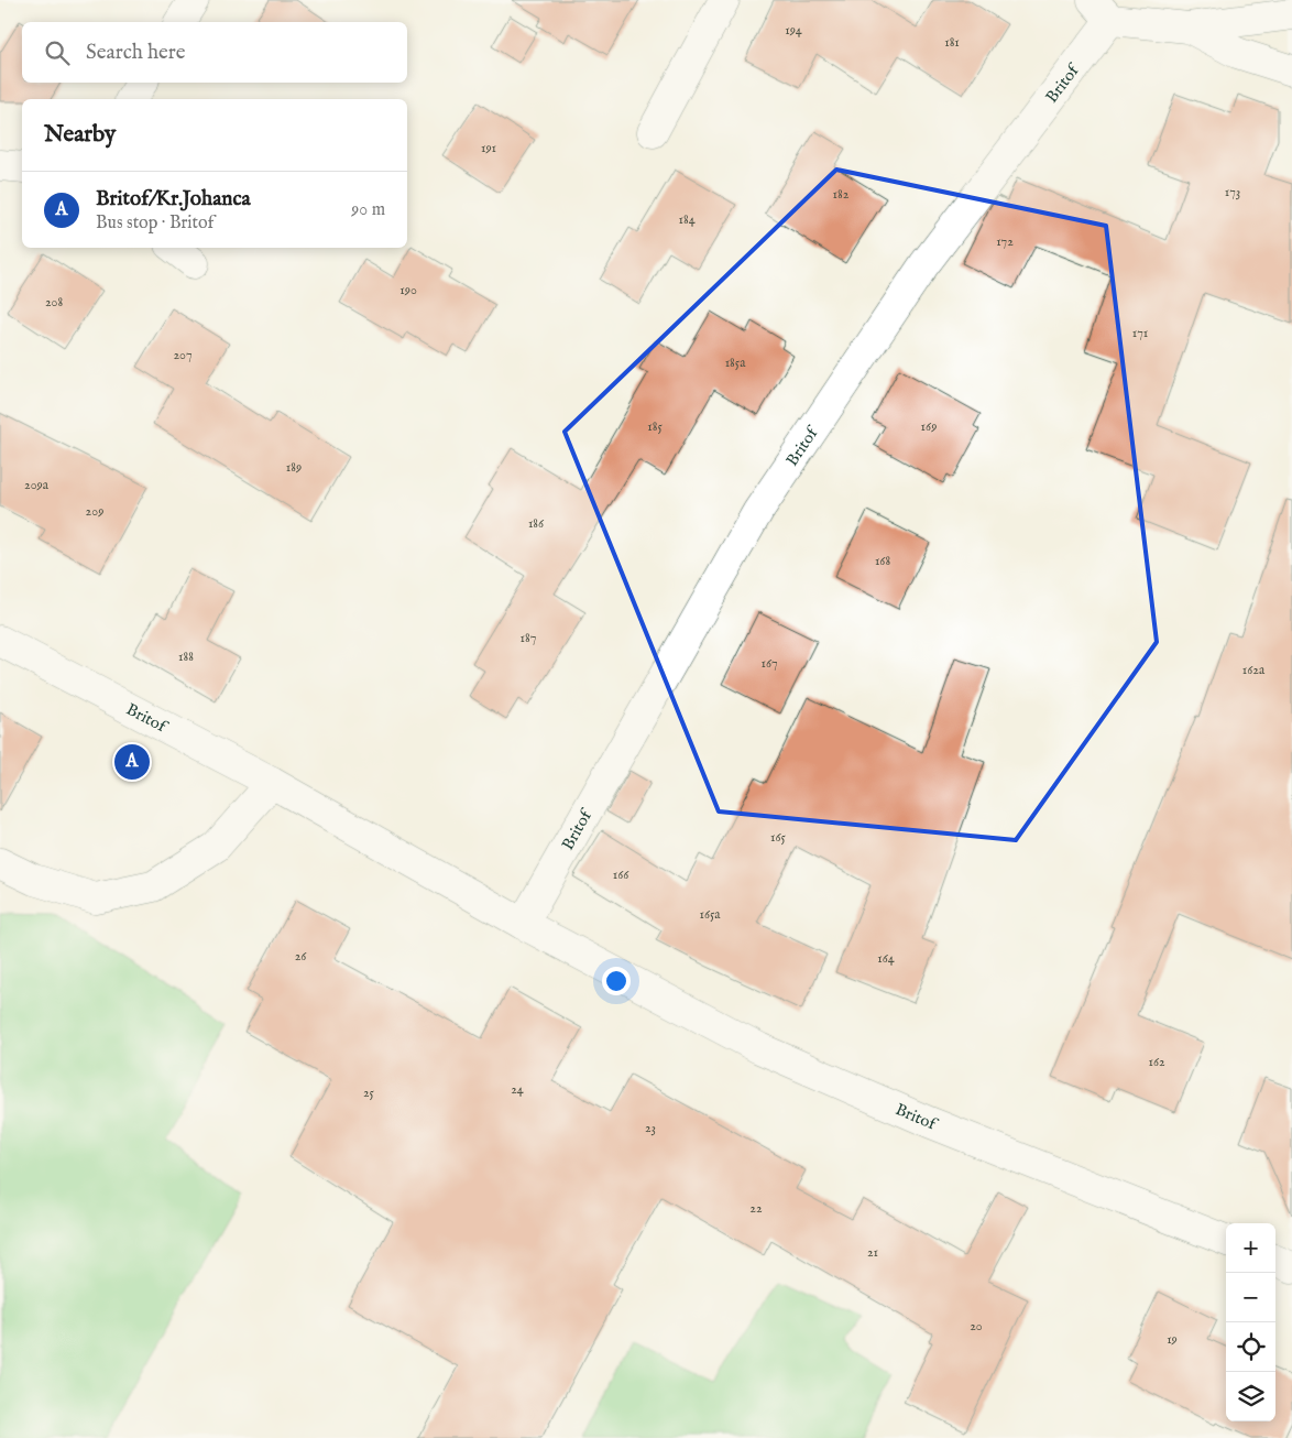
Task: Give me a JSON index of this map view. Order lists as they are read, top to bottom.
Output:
{
  "streets": {
    "street": ["Britof"]
  },
  "house_numbers": [
    "194",
    "181",
    "191",
    "173",
    "182",
    "184",
    "172",
    "190",
    "208",
    "171",
    "207",
    "185a",
    "185",
    "169",
    "189",
    "209a",
    "209",
    "186",
    "168",
    "187",
    "188",
    "167",
    "162a",
    "165",
    "166",
    "165a",
    "26",
    "164",
    "162",
    "24",
    "25",
    "23",
    "22",
    "21",
    "20",
    "19"
  ],
  "page": {
    "search": "Search here",
    "heading": "Nearby",
    "list": [
      {
        "mark": "A",
        "name": "Britof/Kr.Johanca",
        "note": "Bus stop · Britof",
        "value": "90 m"
      }
    ],
    "pins": "A",
    "map_buttons": ["+", "−"]
  }
}
